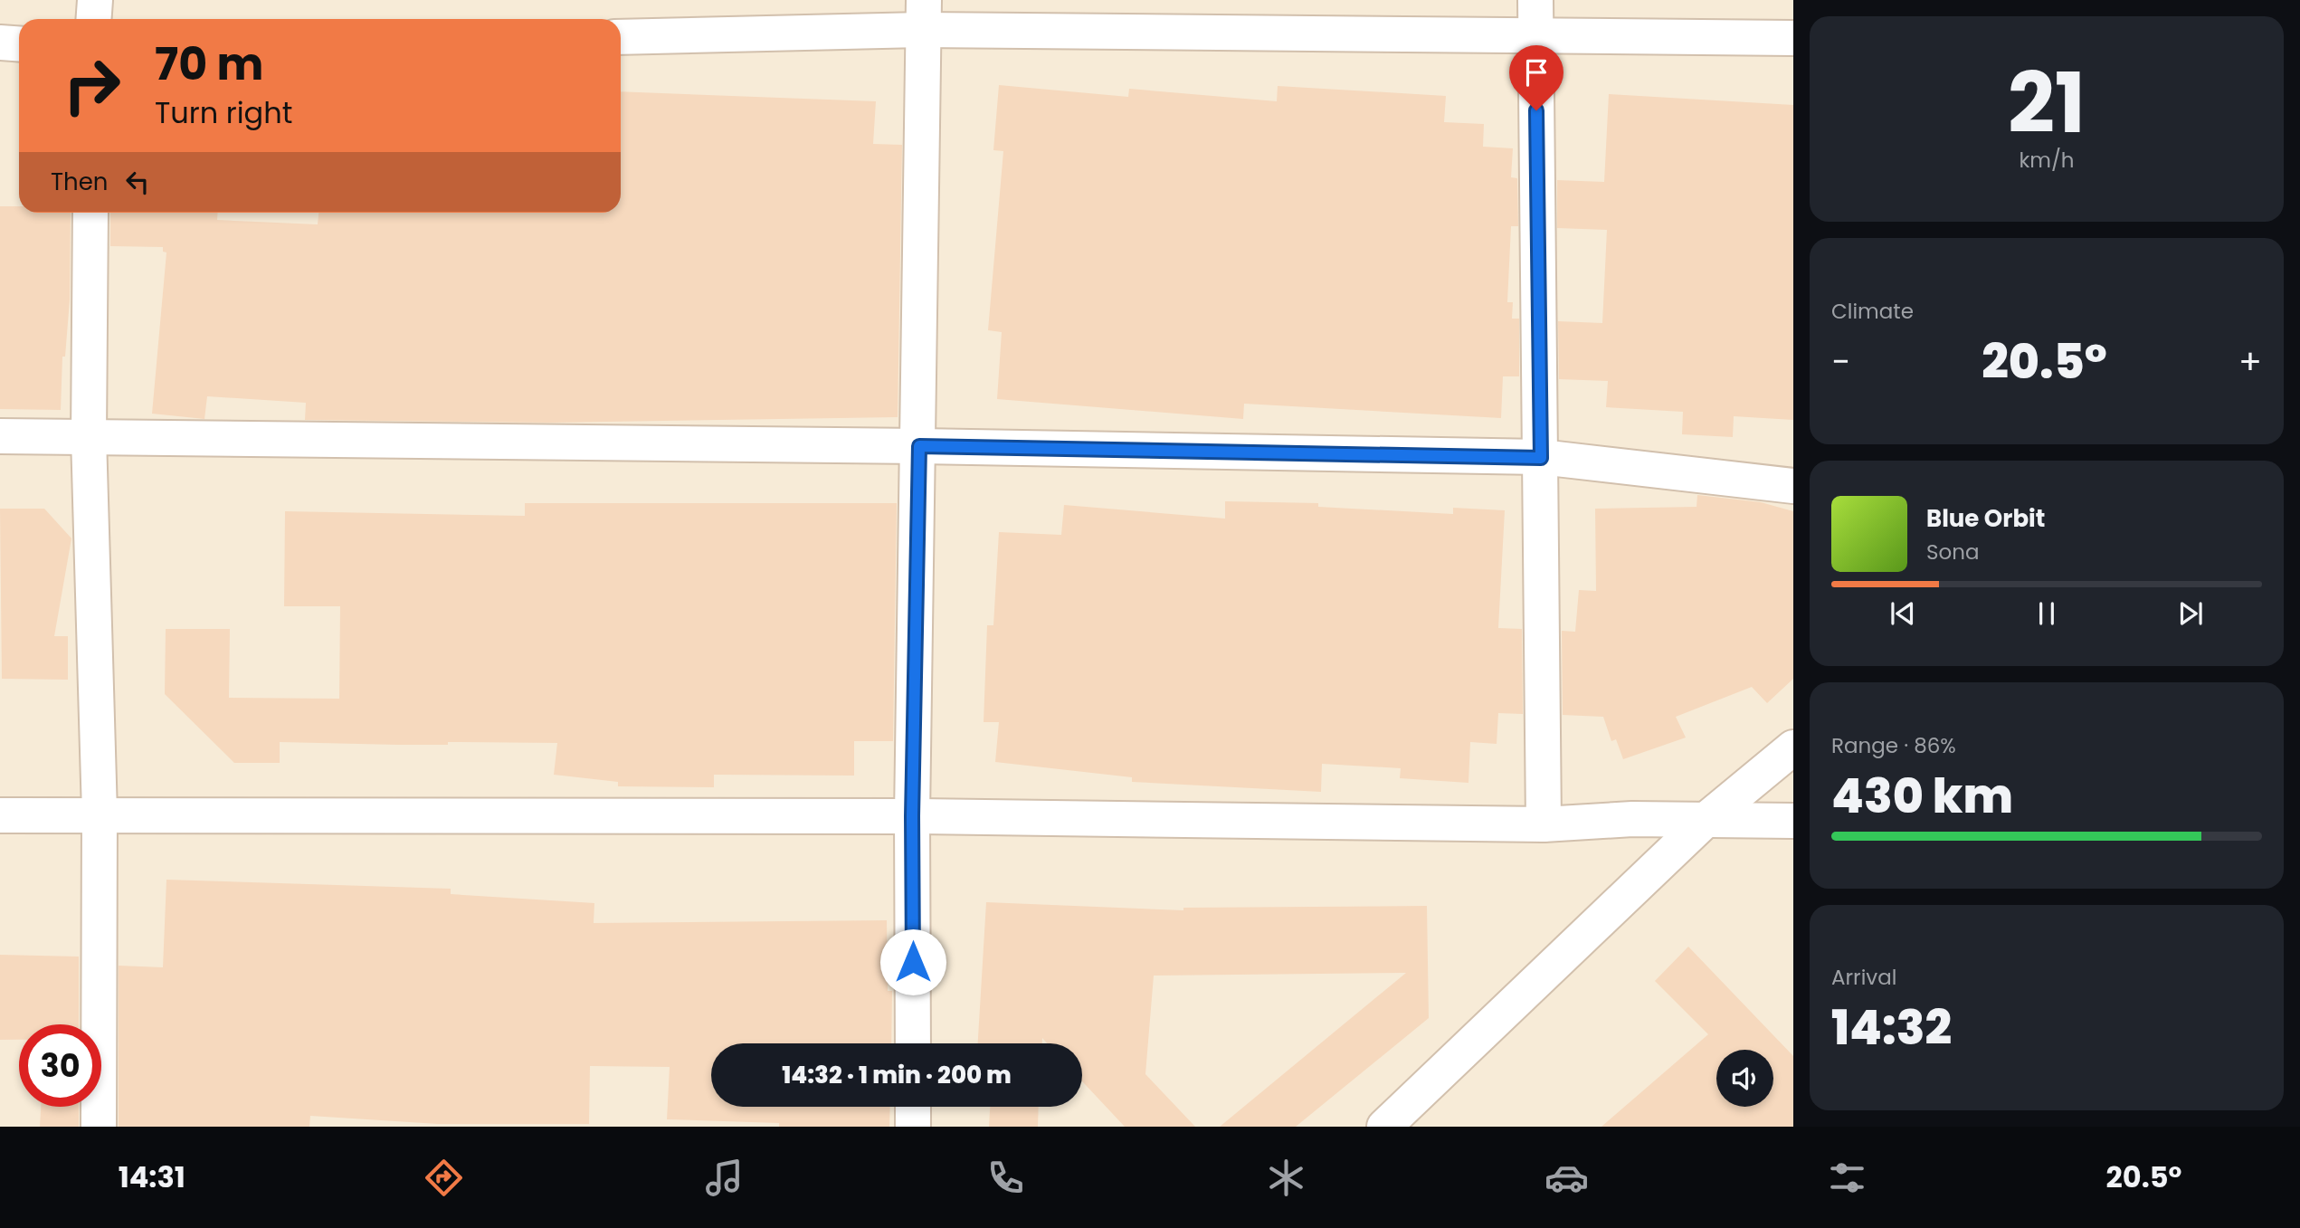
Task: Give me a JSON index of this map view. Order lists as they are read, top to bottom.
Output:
{
  "page": {
    "tile": [
      ["21", "km/h"],
      "Climate",
      ["Range · 86%", "430 km"],
      ["Arrival", "14:32"]
    ],
    "turn": ["70 m", "Turn right"],
    "then": "Then",
    "heat": ["−", "20.5°", "+"],
    "song": ["Blue Orbit", "Sona"],
    "limit": "30",
    "trip": "14:32 · 1 min · 200 m",
    "tabs": ["14:31", "20.5°"]
  }
}
